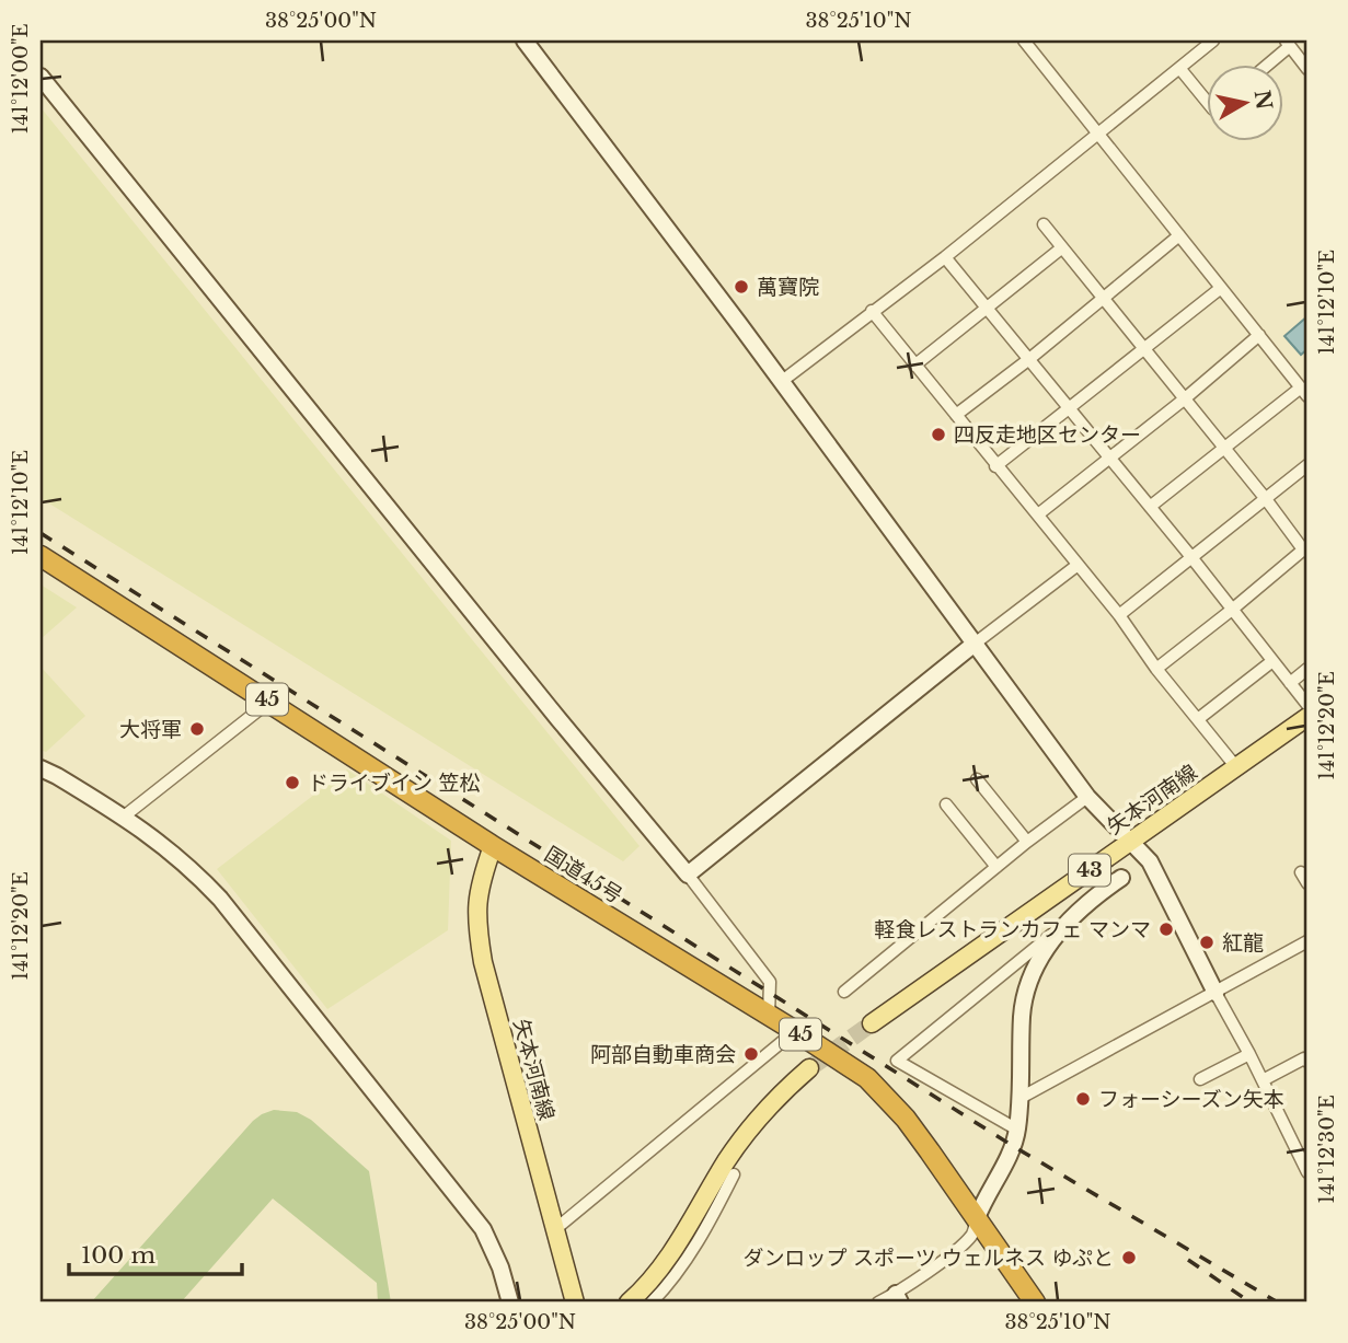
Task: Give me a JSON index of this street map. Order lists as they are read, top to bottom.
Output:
{
  "streets": {
    "highway": ["45", "国道45号"],
    "main road": ["矢本河南線", "43"]
  },
  "crossings": [
    ["矢本河南線", "国道45号"]
  ],
  "places": [
    "萬寶院",
    "四反走地区センター",
    "大将軍",
    "ドライブイン 笠松",
    "軽食レストランカフェ マンマ",
    "紅龍",
    "阿部自動車商会",
    "フォーシーズン矢本",
    "ダンロップ スポーツ ウェルネス ゆぷと"
  ],
  "scale_bar": "100 m",
  "north": "right",
  "coordinates": [
    "38°25'00\"N",
    "38°25'10\"N",
    "141°12'00\"E",
    "141°12'10\"E",
    "141°12'20\"E",
    "141°12'30\"E"
  ]
}
